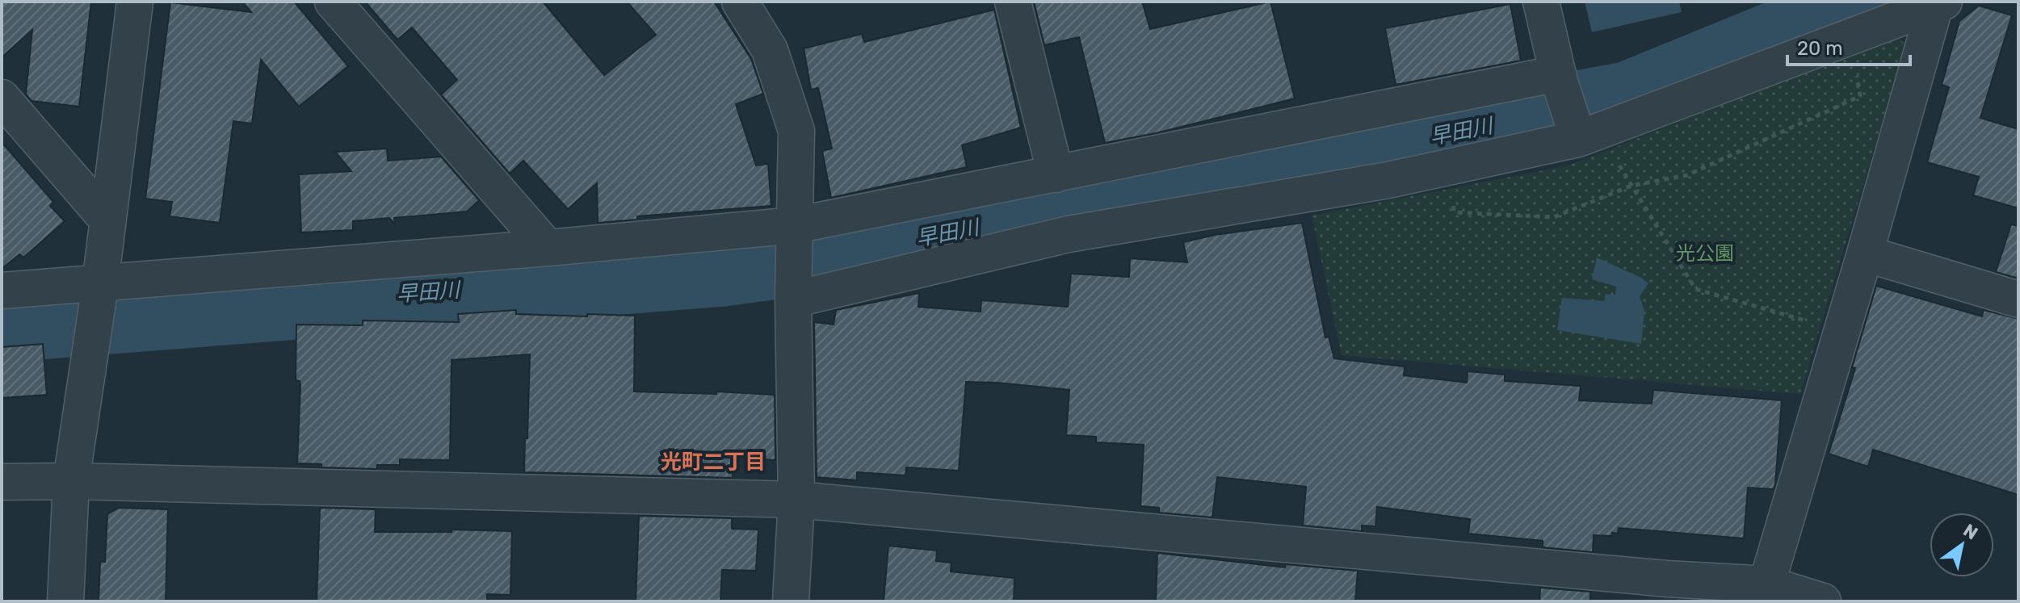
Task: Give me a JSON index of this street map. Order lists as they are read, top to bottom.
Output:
{
  "districts": ["光町二丁目"],
  "water": ["早田川"],
  "parks": ["光公園"],
  "scale_bar": "20 m",
  "north": "top right"
}
